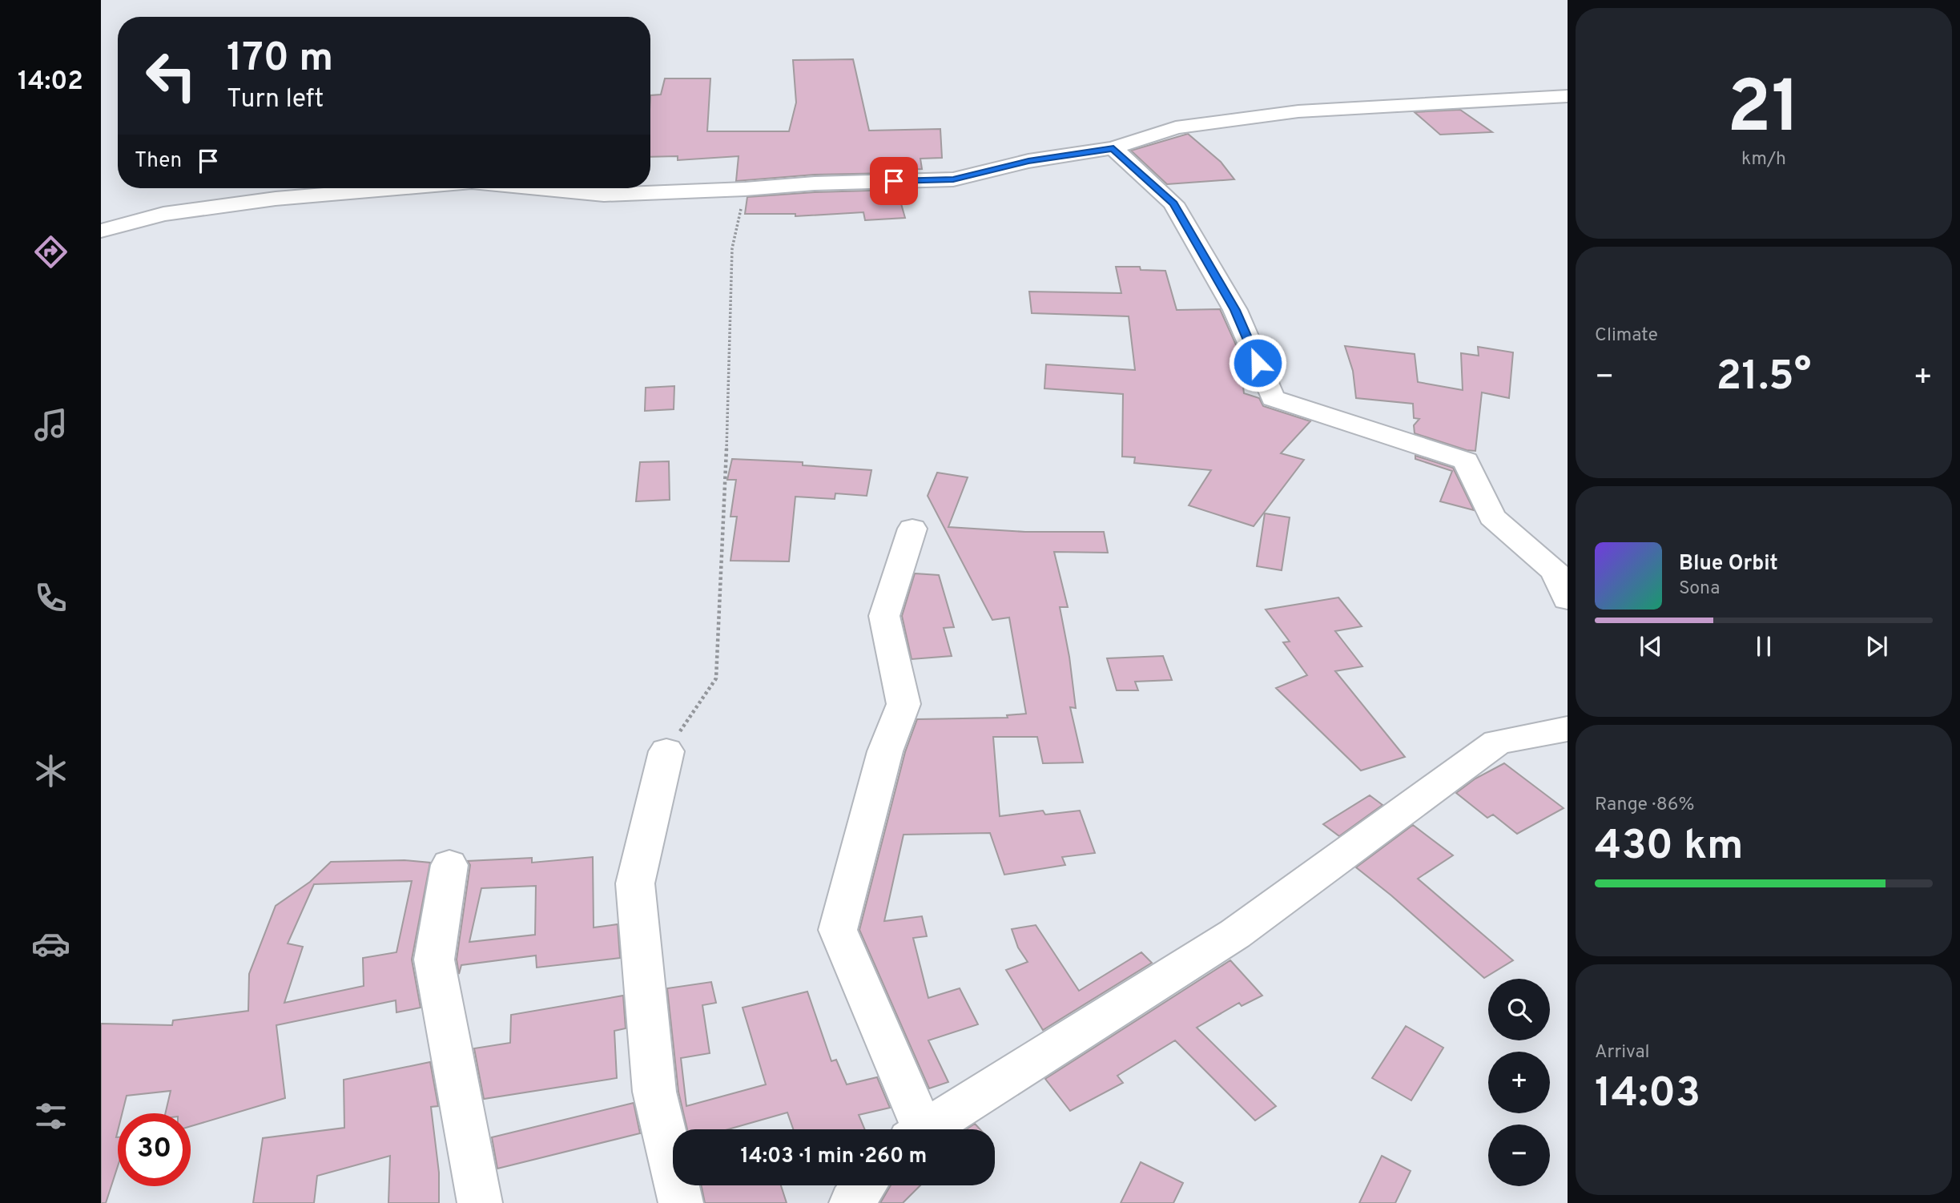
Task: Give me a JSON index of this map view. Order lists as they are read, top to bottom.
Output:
{
  "page": {
    "tabs": "14:02",
    "tile": [
      ["21", "km/h"],
      "Climate",
      ["Range · 86%", "430 km"],
      ["Arrival", "14:03"]
    ],
    "turn": ["170 m", "Turn left"],
    "then": "Then",
    "heat": ["−", "21.5°", "+"],
    "song": ["Blue Orbit", "Sona"],
    "map_buttons": ["+", "−"],
    "limit": "30",
    "trip": "14:03 · 1 min · 260 m"
  }
}
